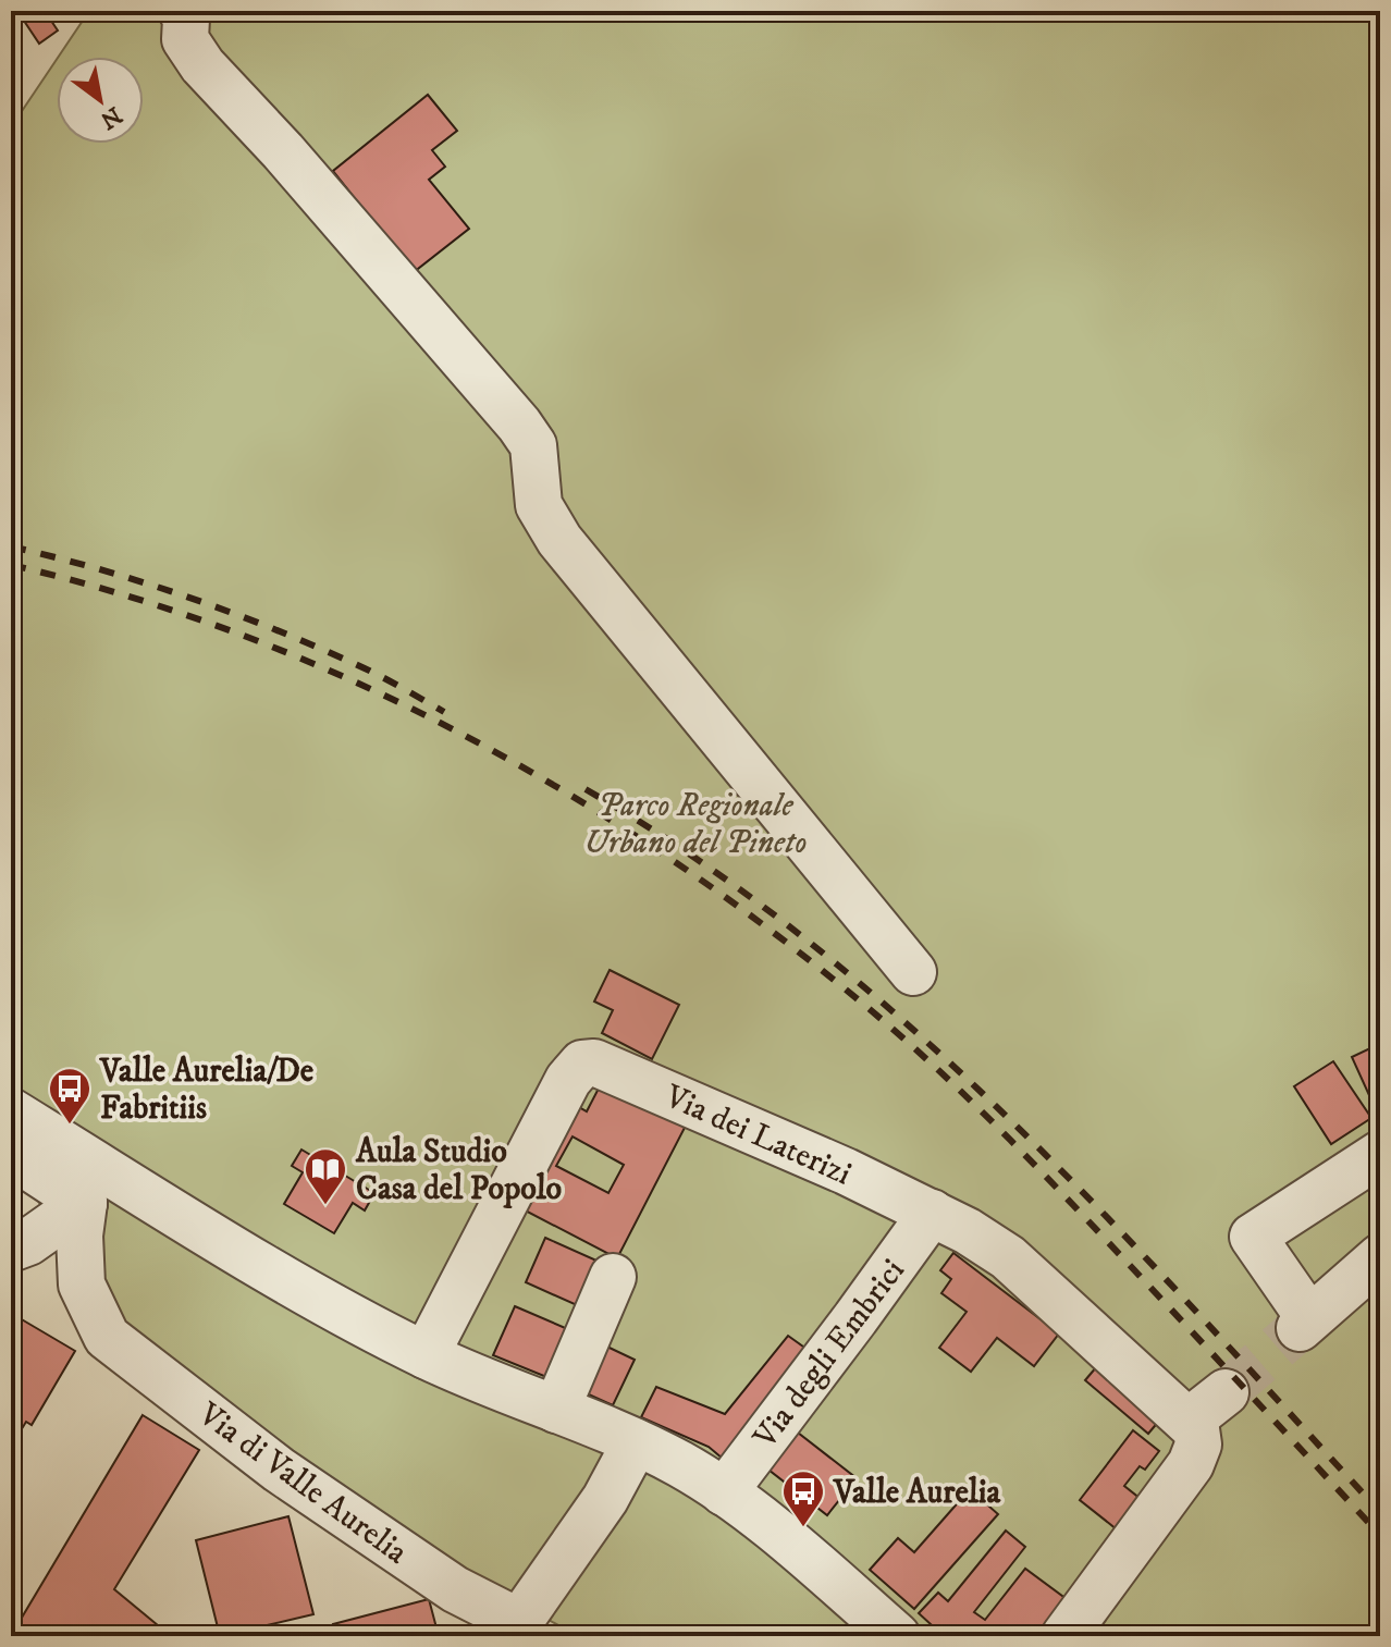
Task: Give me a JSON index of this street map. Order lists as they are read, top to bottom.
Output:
{
  "streets": {
    "street": ["Via dei Laterizi", "Via degli Embrici", "Via di Valle Aurelia"]
  },
  "crossings": [
    ["Via dei Laterizi", "Via degli Embrici"]
  ],
  "parks": ["Parco Regionale Urbano del Pineto"],
  "places": {
    "bus stop": ["Valle Aurelia/De Fabritiis", "Valle Aurelia"],
    "library": ["Aula Studio Casa del Popolo"]
  },
  "north": "bottom right"
}
